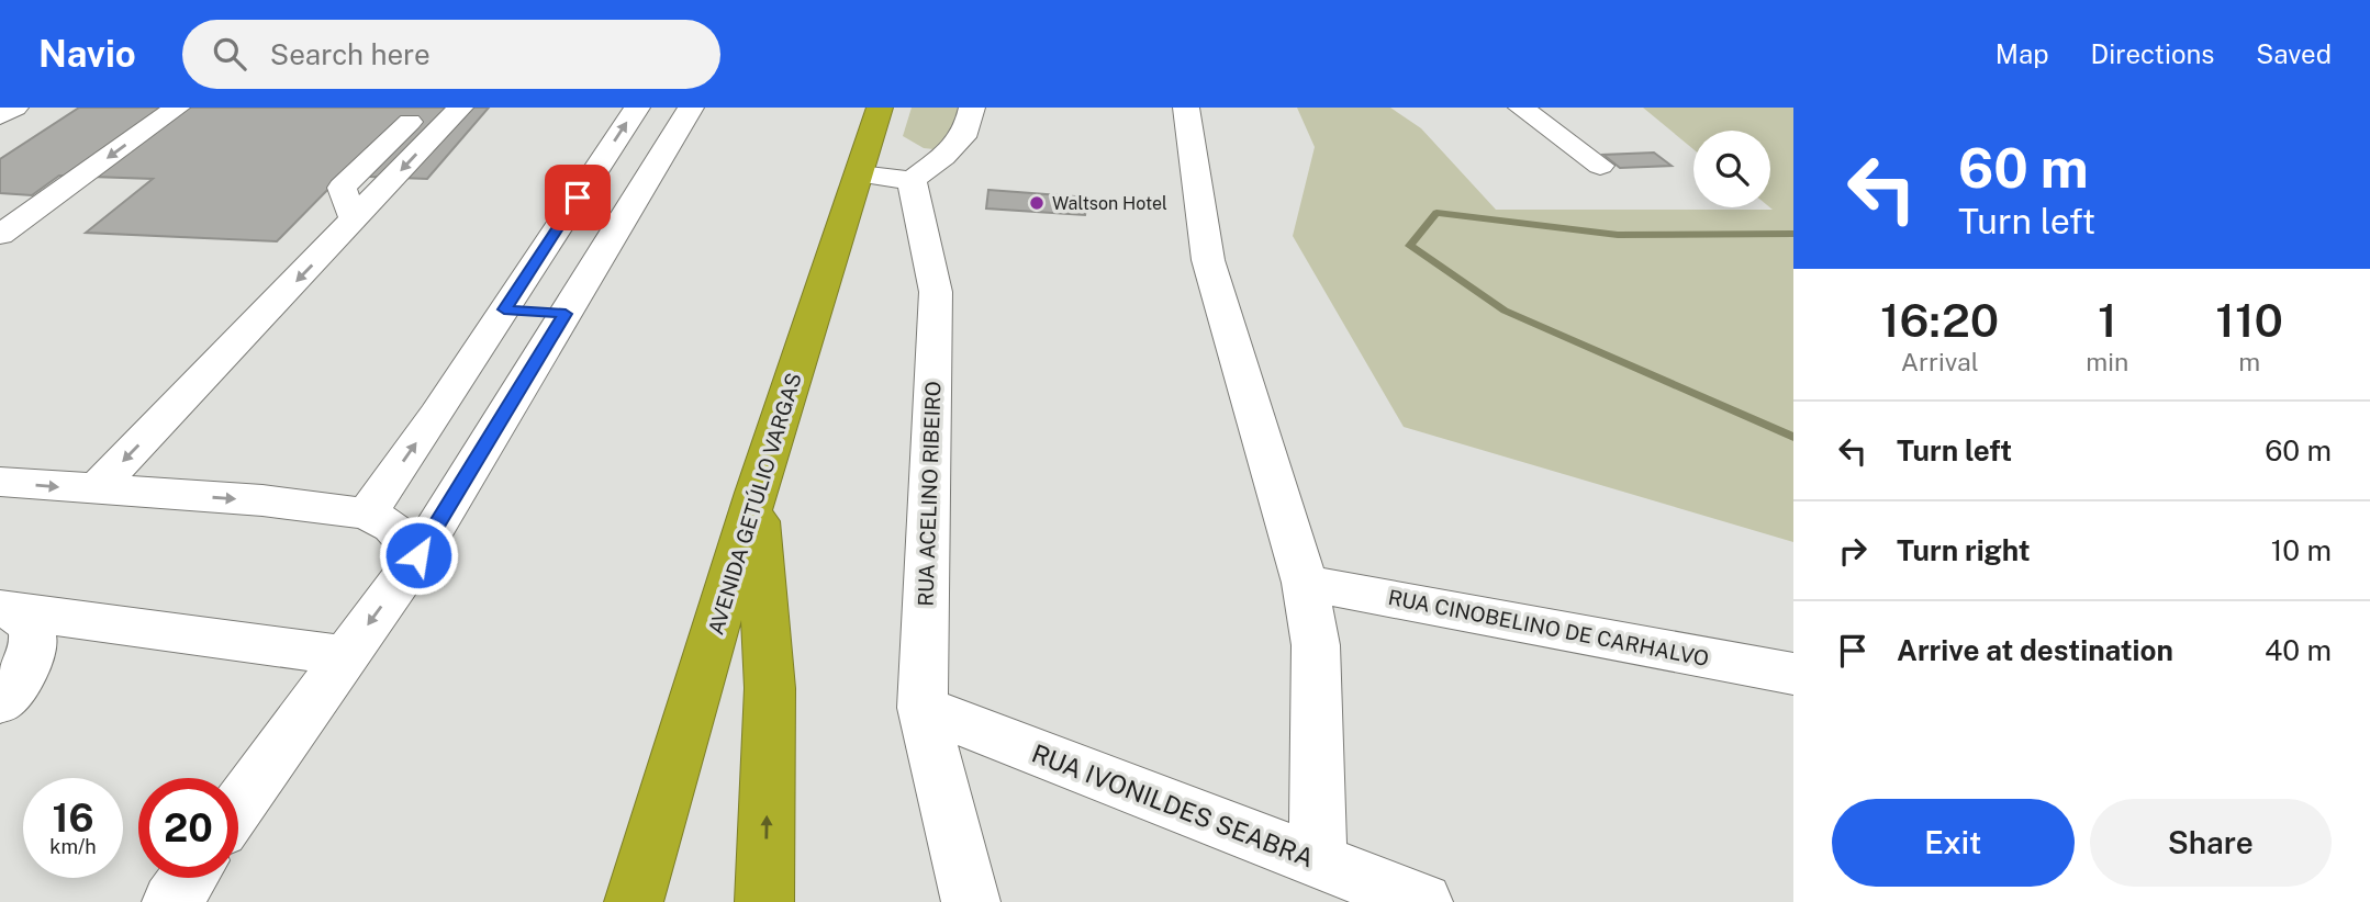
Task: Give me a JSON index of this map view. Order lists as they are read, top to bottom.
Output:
{
  "streets": {
    "highway": ["AVENIDA GETÚLIO VARGAS"],
    "street": ["RUA ACELINO RIBEIRO", "RUA CINOBELINO DE CARHALVO", "RUA IVONILDES SEABRA"]
  },
  "crossings": [
    ["RUA ACELINO RIBEIRO", "RUA IVONILDES SEABRA"]
  ],
  "places": ["Waltson Hotel"],
  "page": {
    "header": "Navio",
    "search": "Search here",
    "nav": ["Map", "Directions", "Saved"],
    "turn": ["60 m", "Turn left"],
    "eta": [
      "16:20",
      "Arrival",
      "1",
      "min",
      "110",
      "m"
    ],
    "list": [
      {
        "name": "Turn left",
        "value": "60 m"
      },
      {
        "name": "Turn right",
        "value": "10 m"
      },
      {
        "name": "Arrive at destination",
        "value": "40 m"
      }
    ],
    "speed": "16 km/h",
    "limit": "20",
    "buttons": ["Exit", "Share"]
  }
}
